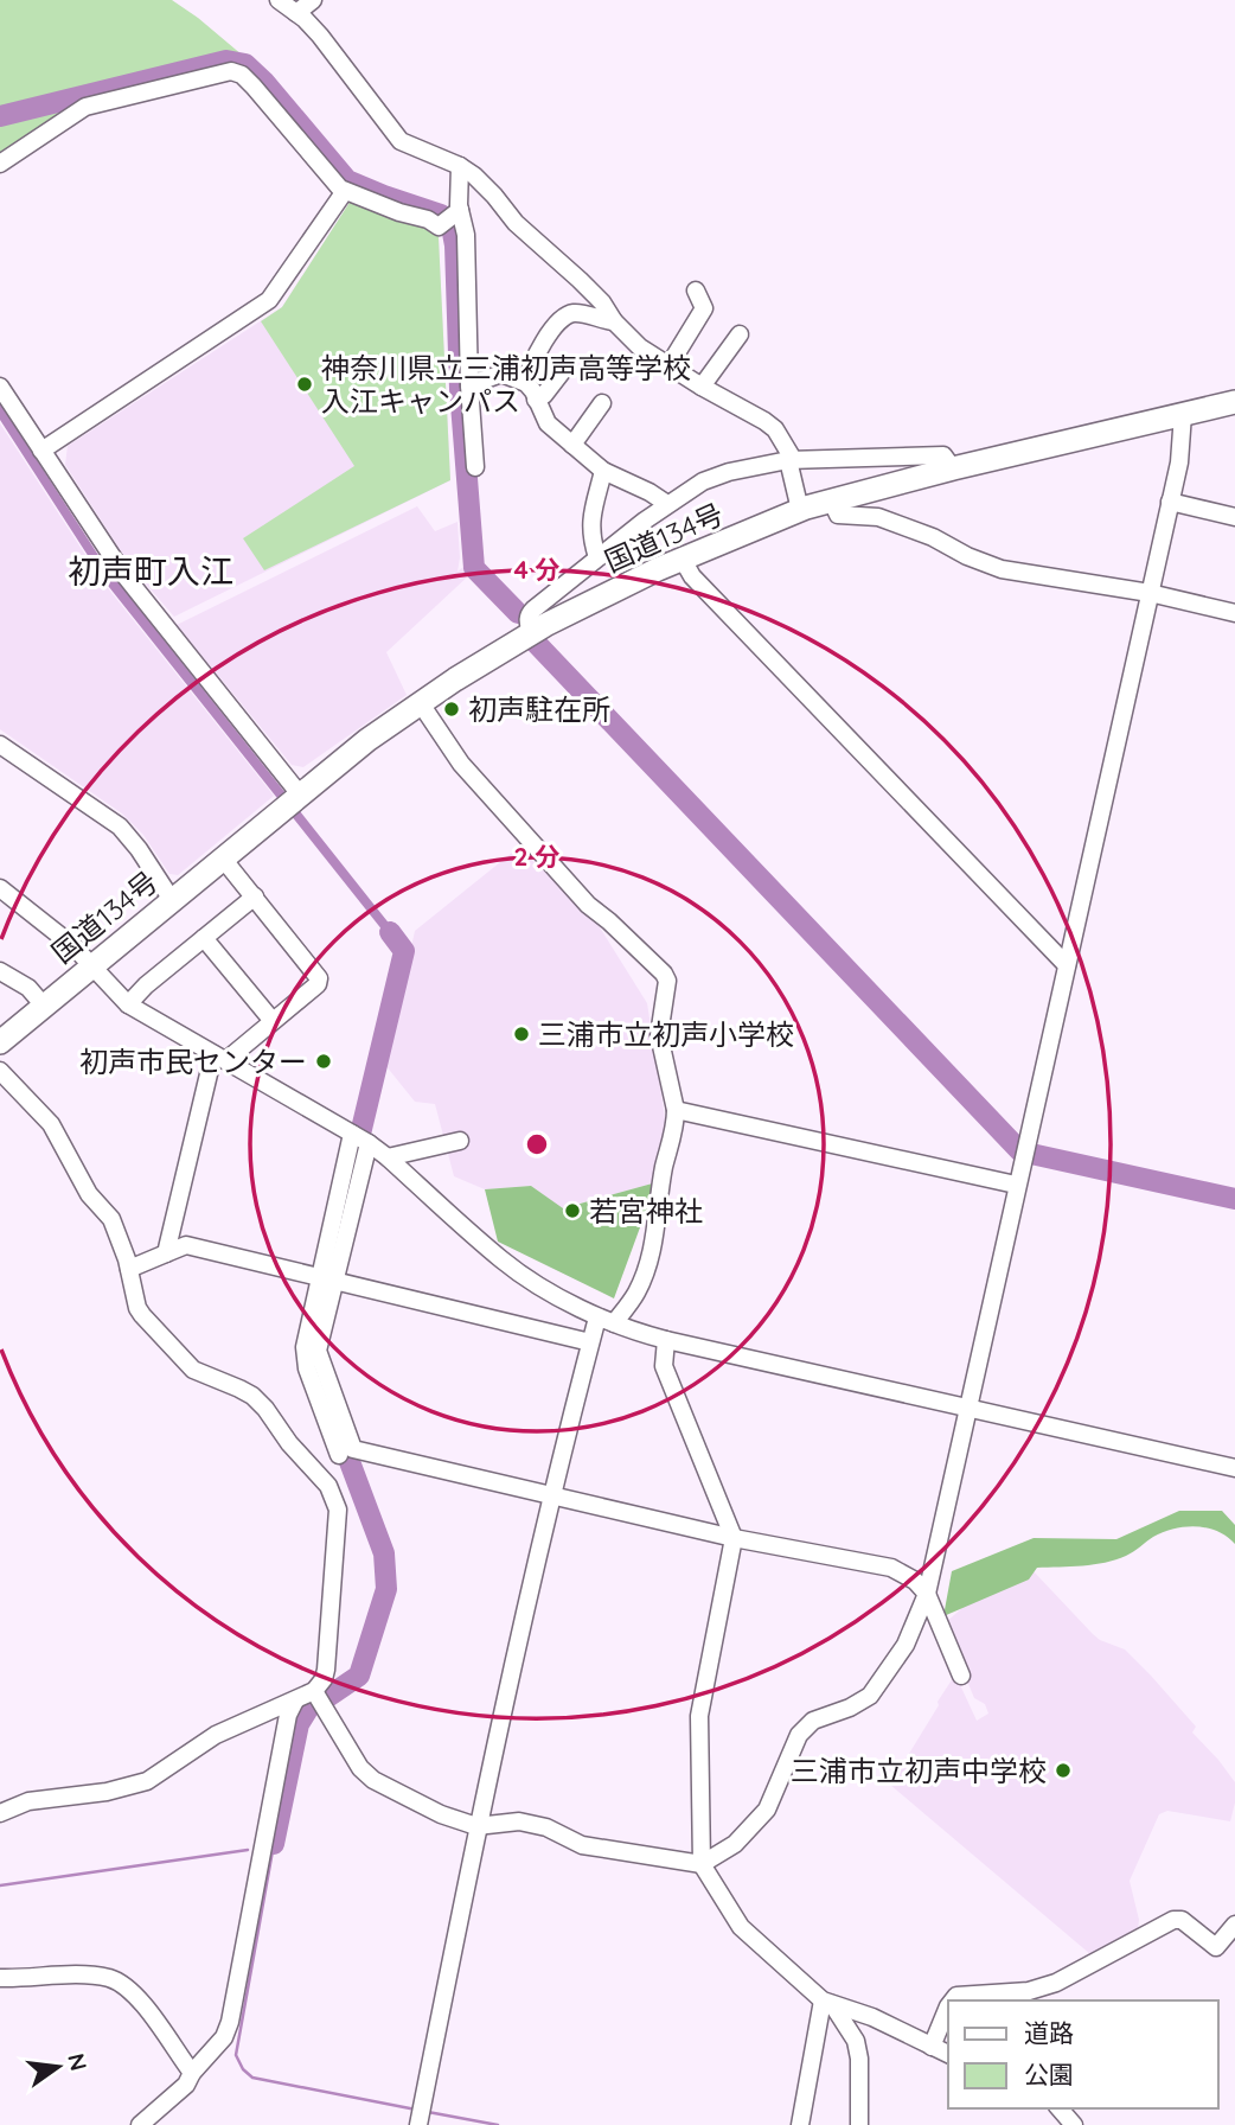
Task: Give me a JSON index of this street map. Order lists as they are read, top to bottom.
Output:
{
  "streets": {
    "highway": ["国道134号"]
  },
  "districts": ["初声町入江"],
  "places": [
    "神奈川県立三浦初声高等学校 入江キャンパス",
    "初声駐在所",
    "三浦市立初声小学校",
    "初声市民センター",
    "若宮神社",
    "三浦市立初声中学校"
  ],
  "legend": ["道路", "公園"],
  "north": "right",
  "rings": ["4 分", "2 分"]
}
